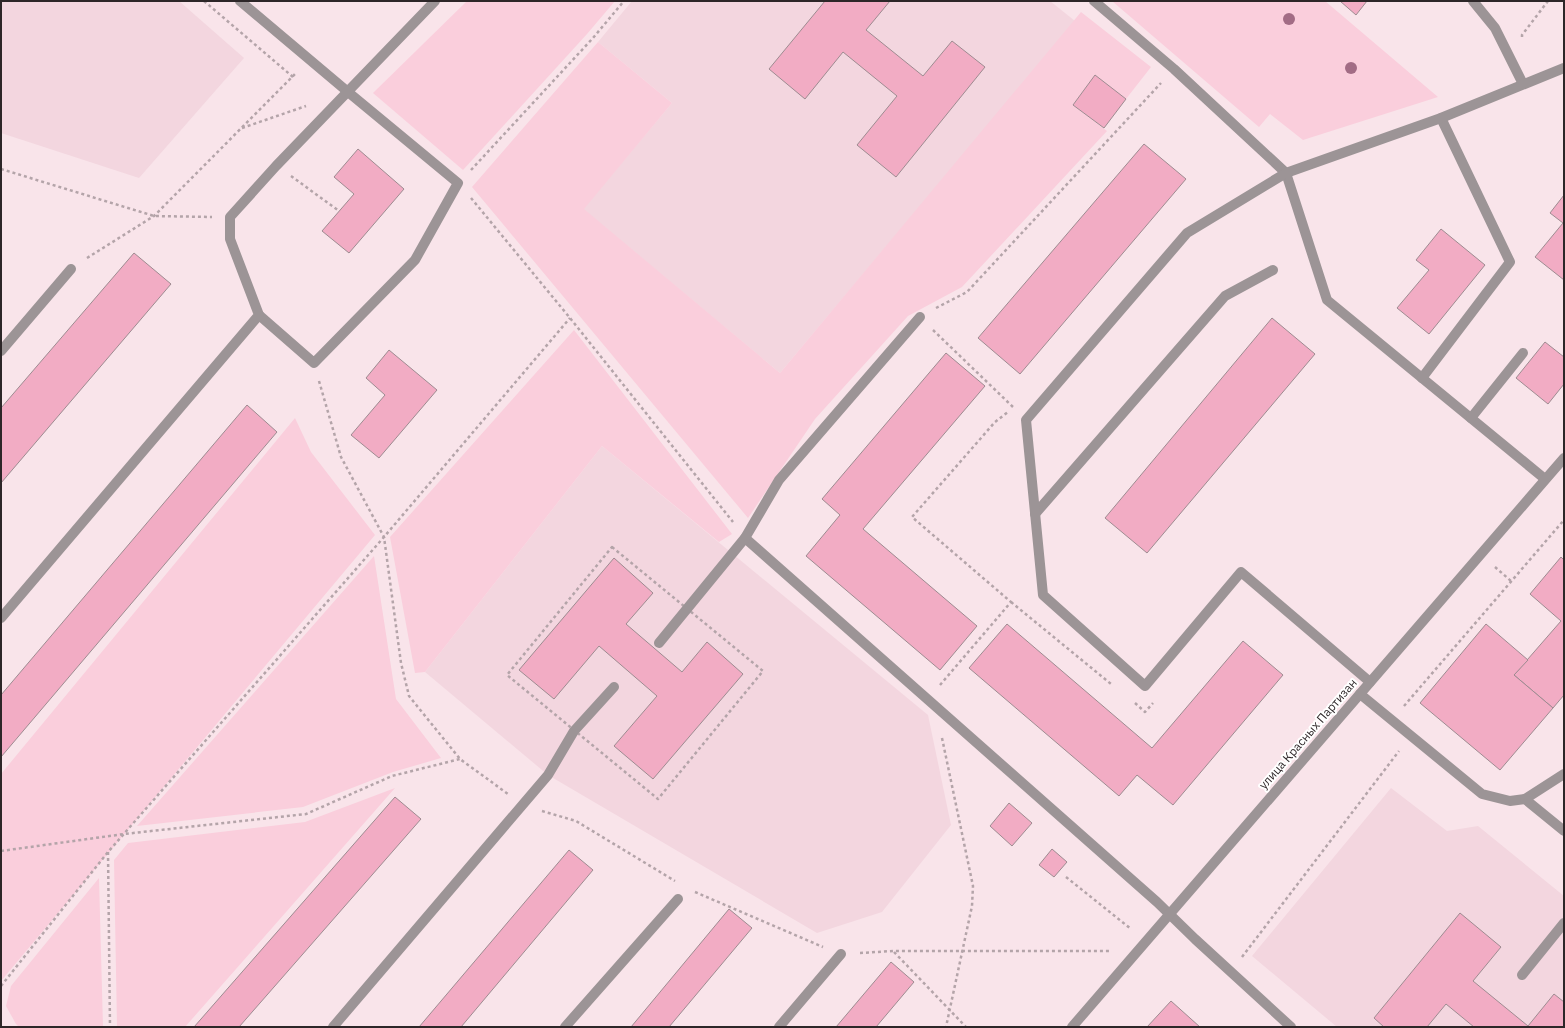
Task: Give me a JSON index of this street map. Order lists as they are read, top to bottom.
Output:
{
  "streets": {
    "street": ["улица Красных Партизан"]
  }
}
